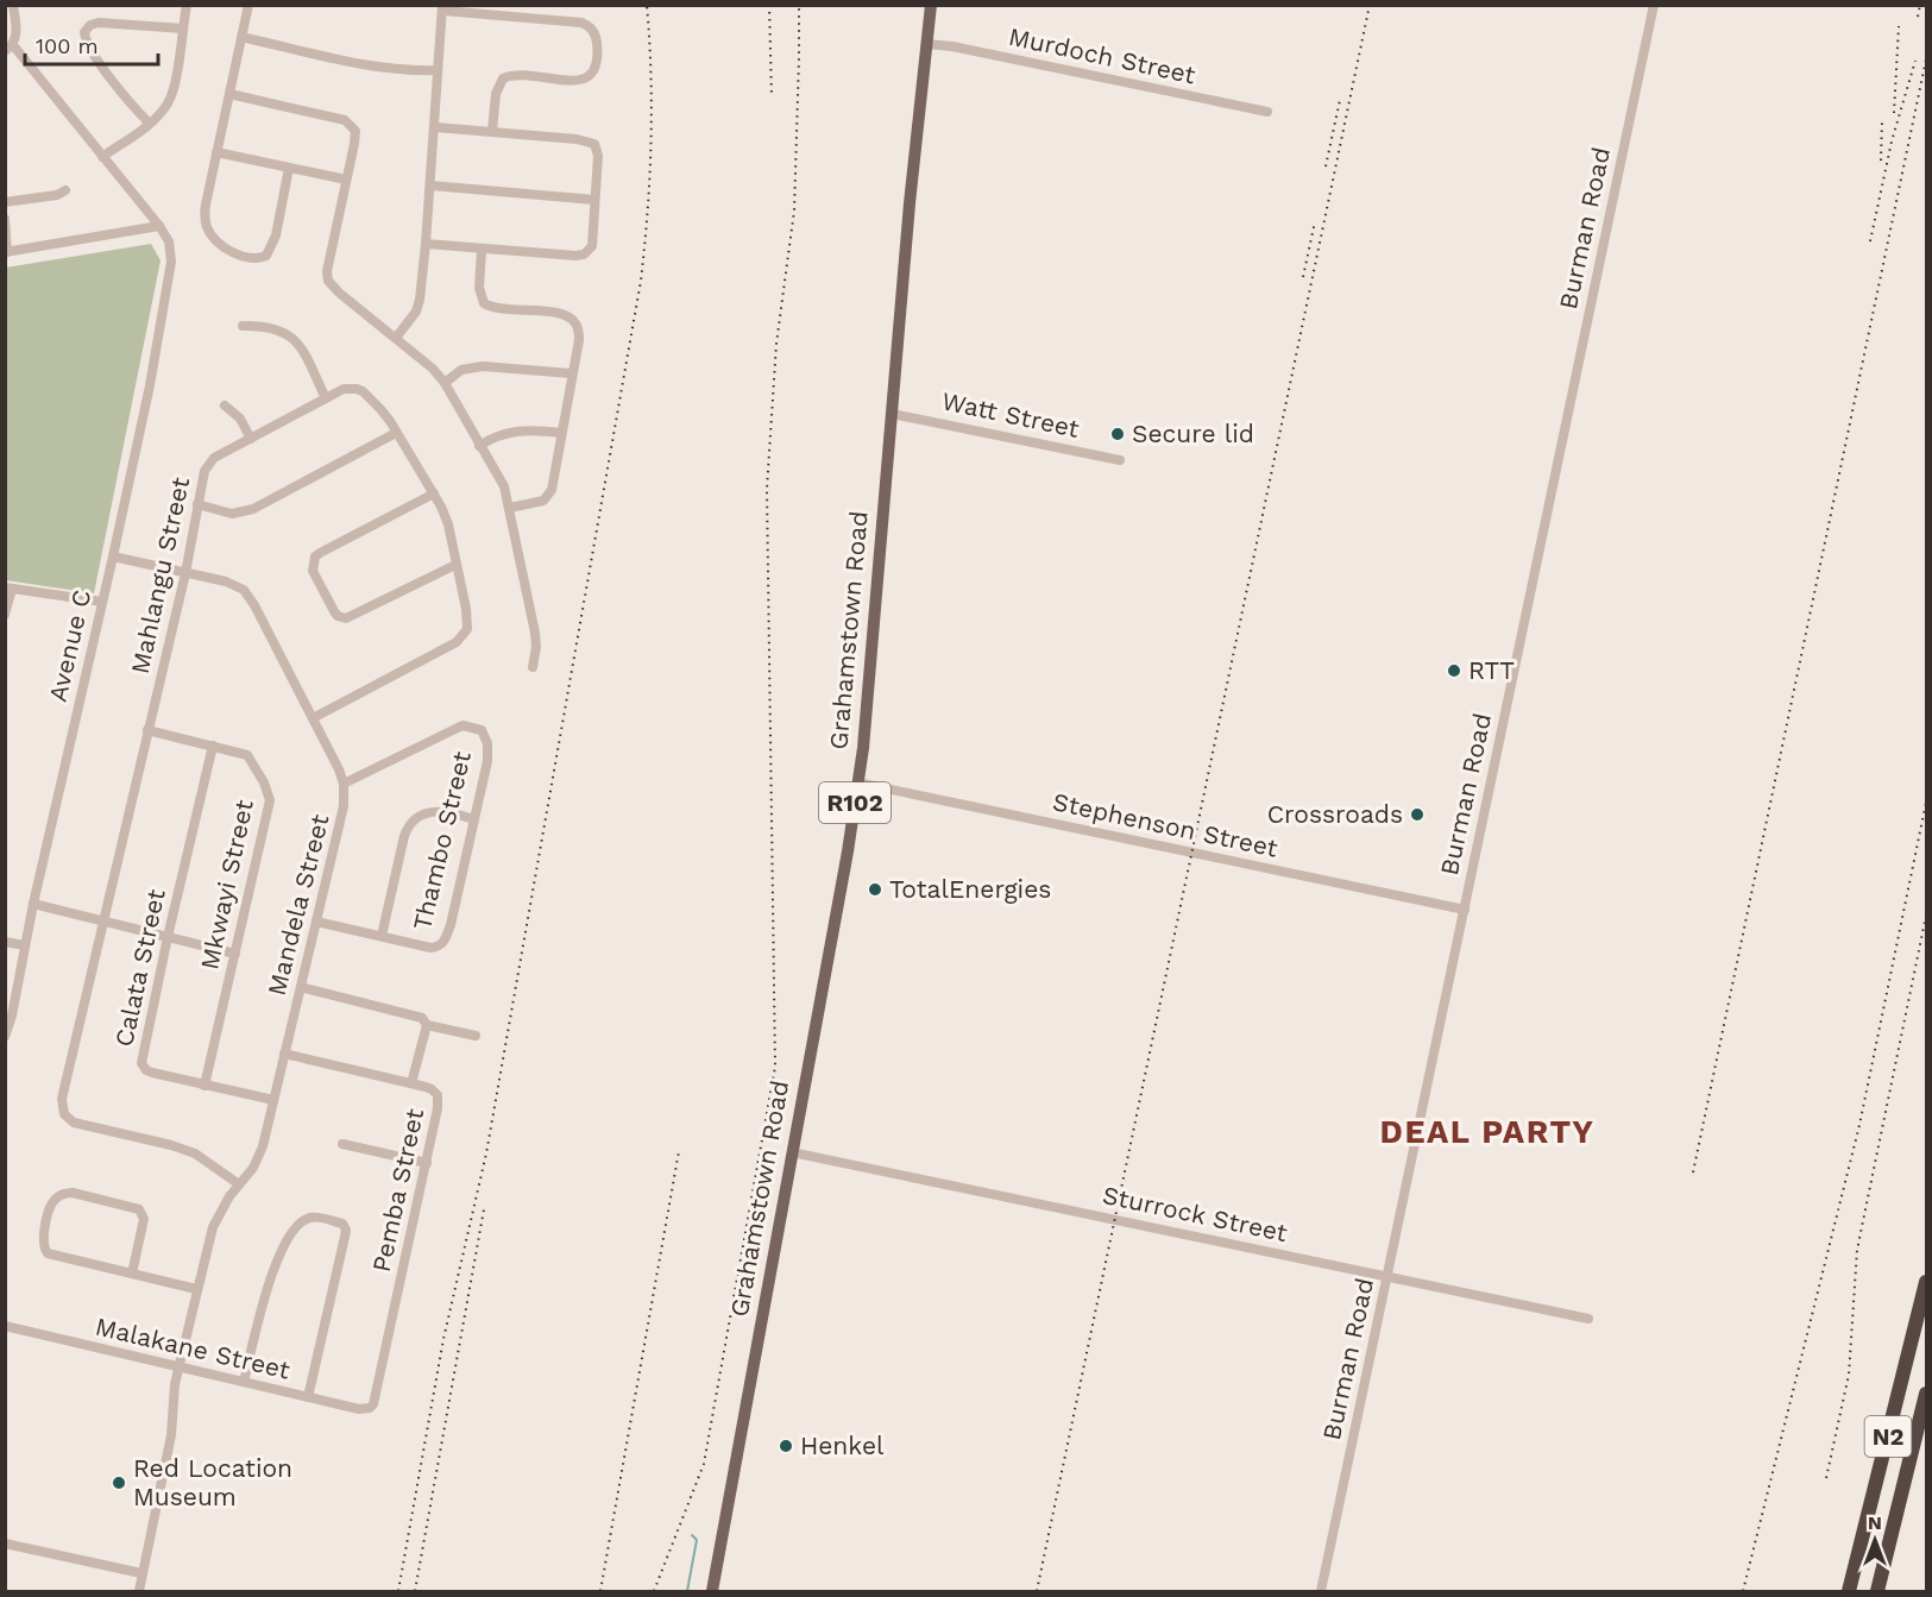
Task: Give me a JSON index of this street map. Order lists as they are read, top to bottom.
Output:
{
  "streets": {
    "highway": ["N2"],
    "main road": ["Grahamstown Road", "R102"],
    "street": [
      "Murdoch Street",
      "Burman Road",
      "Watt Street",
      "Mahlangu Street",
      "Avenue C",
      "Stephenson Street",
      "Thambo Street",
      "Mkwayi Street",
      "Mandela Street",
      "Calata Street",
      "Pemba Street",
      "Sturrock Street",
      "Malakane Street"
    ]
  },
  "crossings": [
    ["Murdoch Street", "Grahamstown Road"],
    ["Burman Road", "Stephenson Street"],
    ["Burman Road", "Sturrock Street"],
    ["Watt Street", "Grahamstown Road"],
    ["Mahlangu Street", "Mkwayi Street"],
    ["Mahlangu Street", "Mandela Street"],
    ["Grahamstown Road", "Stephenson Street"],
    ["Grahamstown Road", "Sturrock Street"],
    ["Avenue C", "Mandela Street"],
    ["Thambo Street", "Mandela Street"],
    ["Mkwayi Street", "Calata Street"],
    ["Mandela Street", "Calata Street"],
    ["Mandela Street", "Pemba Street"],
    ["Mandela Street", "Malakane Street"],
    ["Pemba Street", "Malakane Street"]
  ],
  "districts": ["DEAL PARTY"],
  "places": [
    "Secure lid",
    "RTT",
    "Crossroads",
    "TotalEnergies",
    "Henkel",
    "Red Location Museum"
  ],
  "scale_bar": "100 m",
  "north": "top"
}
